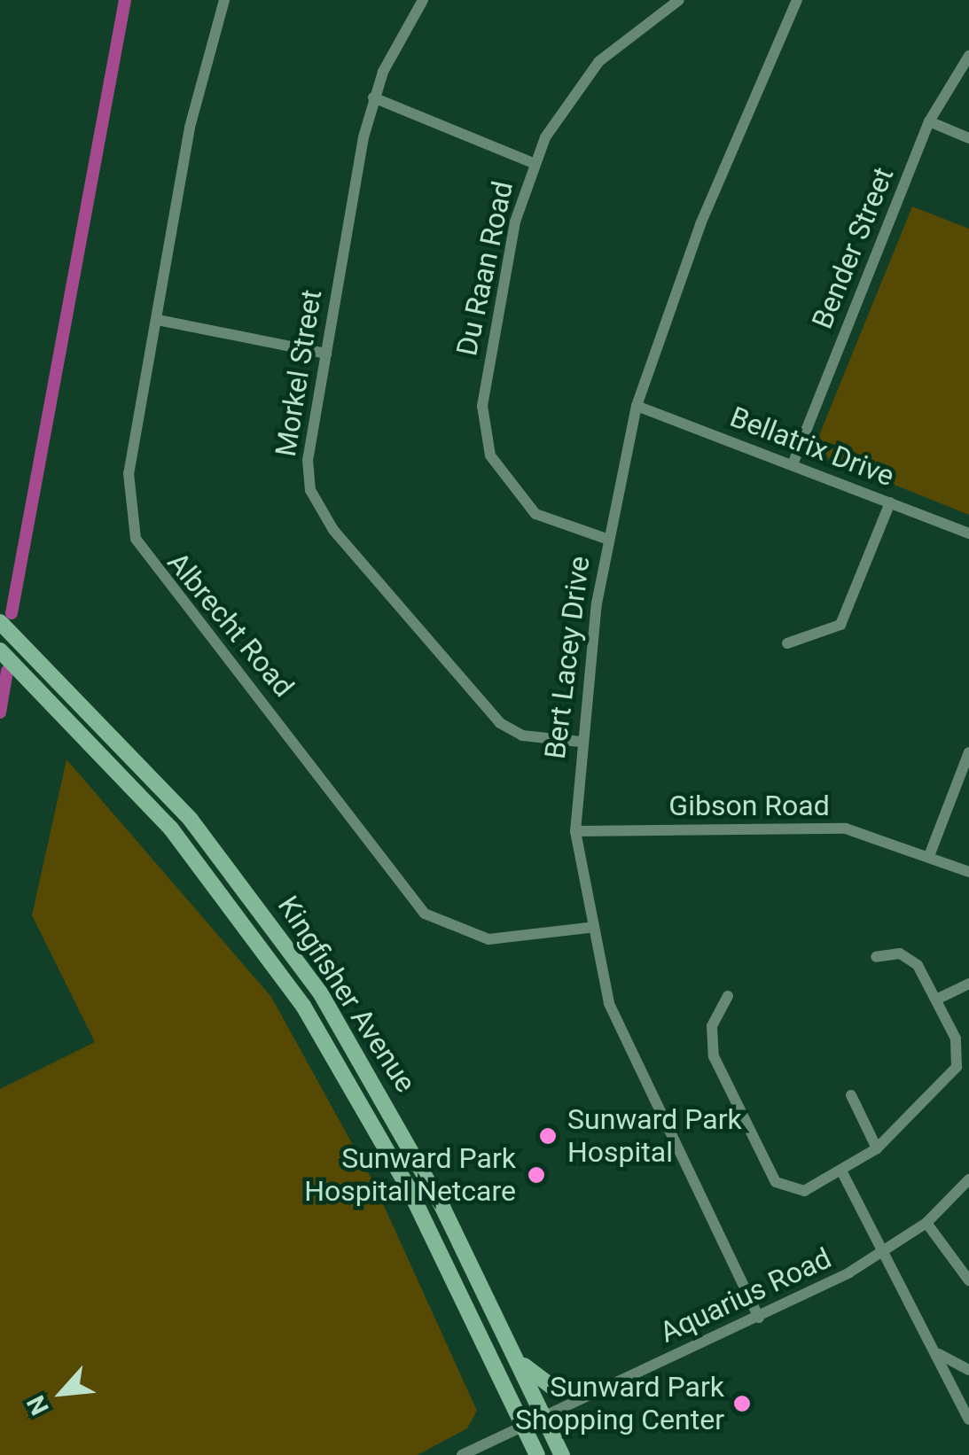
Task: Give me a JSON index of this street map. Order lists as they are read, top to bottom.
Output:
{
  "streets": {
    "street": [
      "Bender Street",
      "Du Raan Road",
      "Morkel Street",
      "Bellatrix Drive",
      "Albrecht Road",
      "Bert Lacey Drive",
      "Gibson Road",
      "Kingfisher Avenue",
      "Aquarius Road"
    ]
  },
  "crossings": [
    ["Bender Street", "Bellatrix Drive"],
    ["Du Raan Road", "Bert Lacey Drive"],
    ["Morkel Street", "Bert Lacey Drive"],
    ["Bellatrix Drive", "Bert Lacey Drive"],
    ["Albrecht Road", "Bert Lacey Drive"],
    ["Bert Lacey Drive", "Gibson Road"],
    ["Bert Lacey Drive", "Aquarius Road"],
    ["Kingfisher Avenue", "Aquarius Road"]
  ],
  "places": ["Sunward Park Hospital", "Sunward Park Hospital Netcare", "Sunward Park Shopping Center"],
  "north": "bottom left"
}
